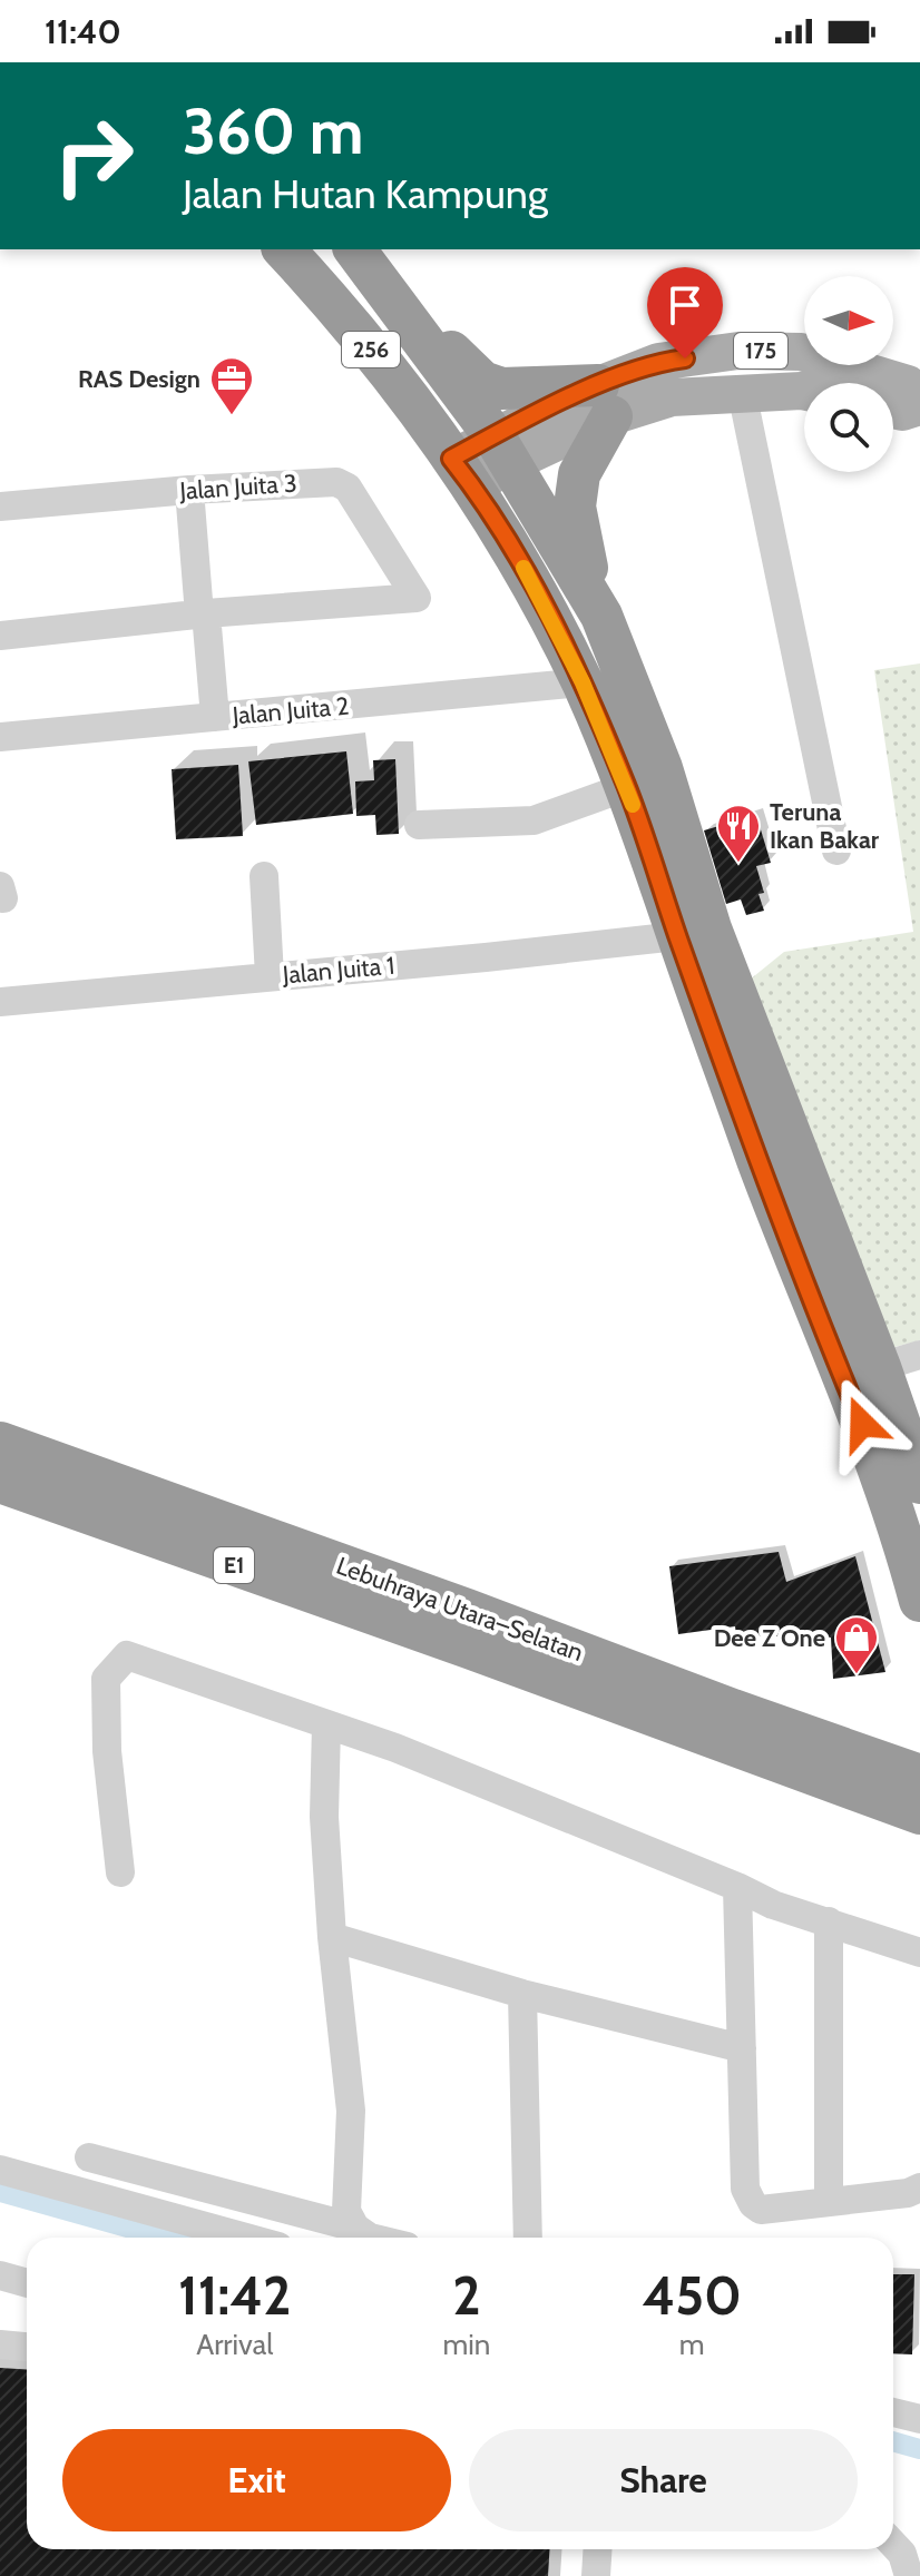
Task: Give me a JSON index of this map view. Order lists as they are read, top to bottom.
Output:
{
  "streets": {
    "highway": ["256", "E1", "Lebuhraya Utara–Selatan"],
    "main road": ["175"],
    "street": ["Jalan Juita 3", "Jalan Juita 2", "Jalan Juita 1"]
  },
  "crossings": [
    ["256", "175"]
  ],
  "places": {
    "office": ["RAS Design"],
    "restaurant": ["Teruna Ikan Bakar"],
    "shop": ["Dee Z One"]
  },
  "north": "right",
  "page": {
    "status": "11:40",
    "turn": ["360 m", "Jalan Hutan Kampung"],
    "eta": [
      "11:42",
      "Arrival",
      "2",
      "min",
      "450",
      "m"
    ],
    "buttons": ["Exit", "Share"]
  }
}
